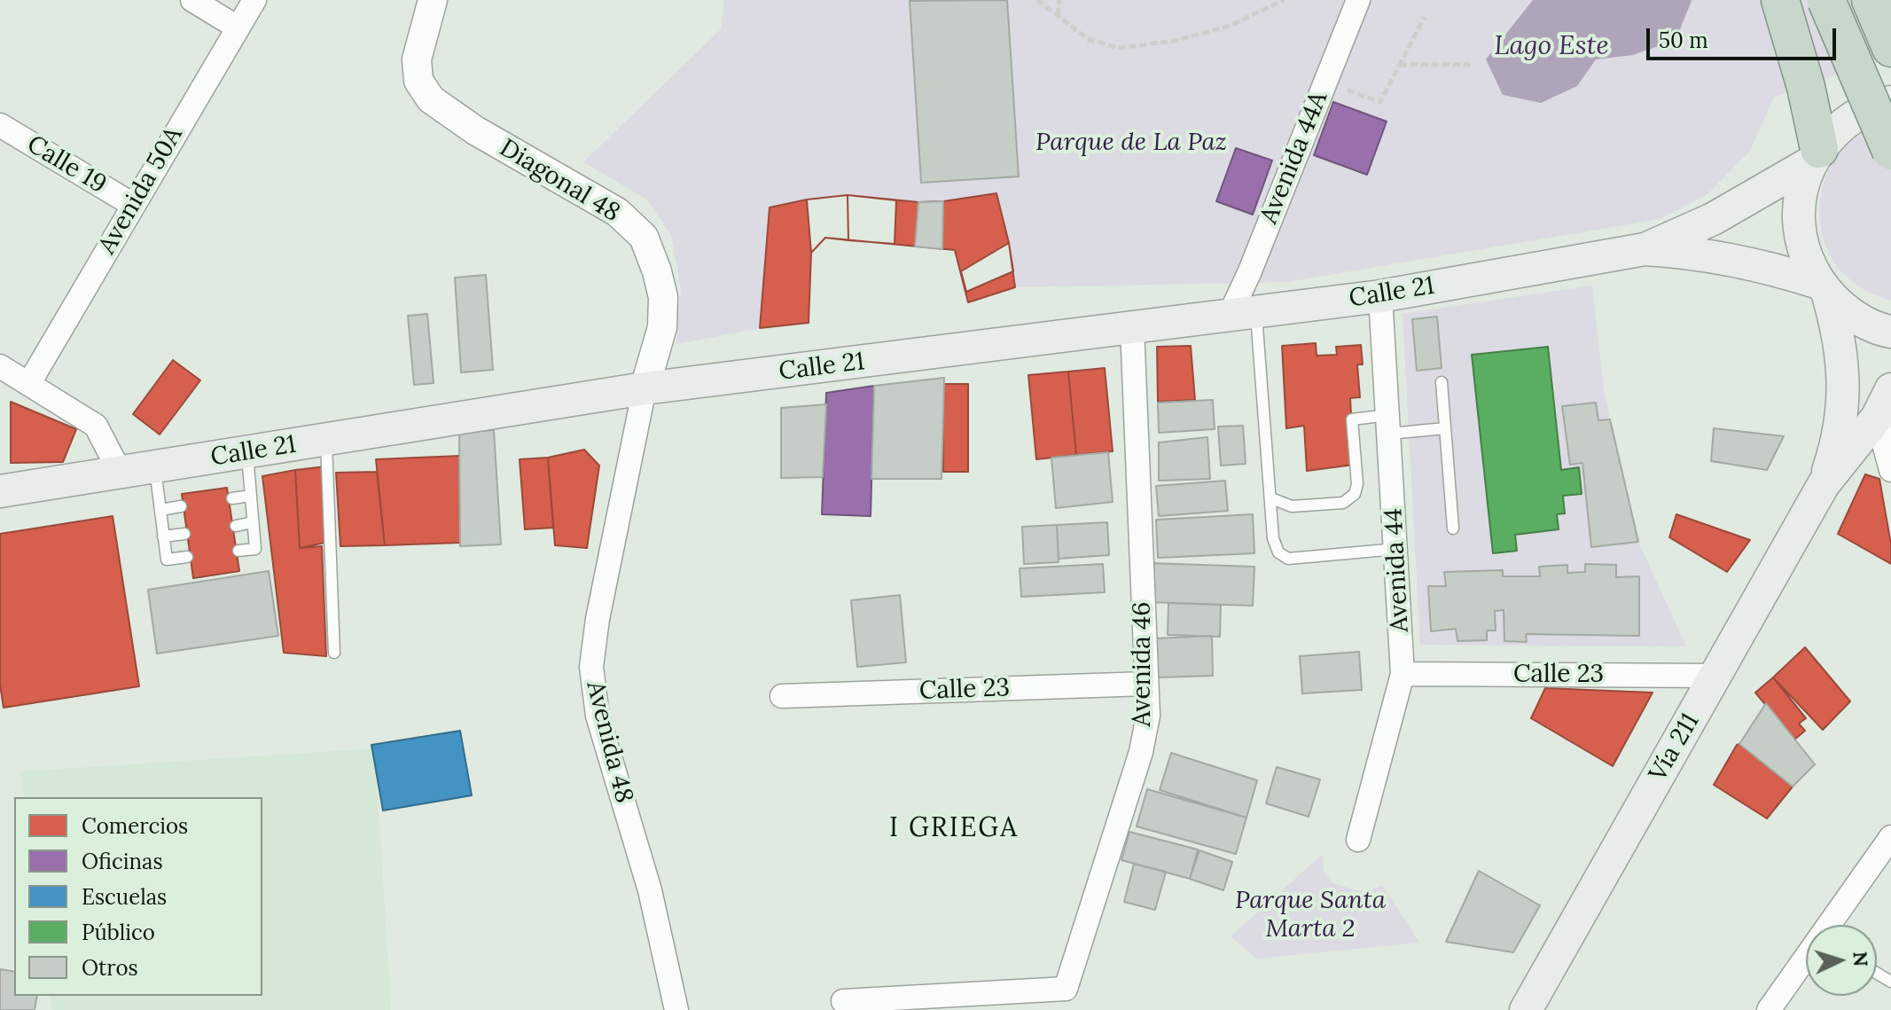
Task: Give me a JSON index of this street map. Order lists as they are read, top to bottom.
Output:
{
  "streets": {
    "main road": ["Calle 21", "Vía 211"],
    "street": [
      "Avenida 44A",
      "Calle 19",
      "Diagonal 48",
      "Avenida 50A",
      "Avenida 44",
      "Avenida 46",
      "Calle 23",
      "Avenida 48"
    ]
  },
  "crossings": [
    ["Avenida 44A", "Calle 21"],
    ["Calle 19", "Avenida 50A"],
    ["Diagonal 48", "Calle 21"],
    ["Diagonal 48", "Avenida 48"],
    ["Calle 21", "Avenida 44"],
    ["Calle 21", "Avenida 46"],
    ["Calle 21", "Avenida 48"],
    ["Calle 21", "Vía 211"],
    ["Avenida 44", "Calle 23"],
    ["Avenida 46", "Calle 23"],
    ["Calle 23", "Vía 211"]
  ],
  "districts": ["I GRIEGA"],
  "water": ["Lago Este"],
  "parks": ["Parque de La Paz", "Parque Santa Marta 2"],
  "legend": [
    "Comercios",
    "Oficinas",
    "Escuelas",
    "Público",
    "Otros"
  ],
  "scale_bar": "50 m",
  "north": "right"
}
